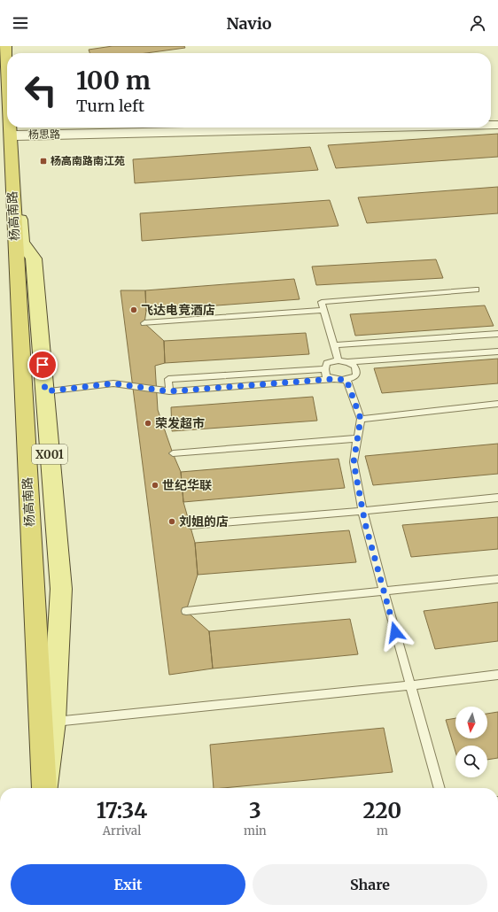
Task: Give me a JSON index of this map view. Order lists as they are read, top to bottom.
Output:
{
  "streets": {
    "highway": ["杨高南路", "X001"],
    "street": ["杨思路"]
  },
  "crossings": [
    ["杨思路", "杨高南路"]
  ],
  "places": {
    "transit": ["杨高南路南江苑"],
    "other": [
      "飞达电竞酒店",
      "荣发超市",
      "世纪华联",
      "刘姐的店"
    ]
  },
  "north": "bottom",
  "page": {
    "header": "Navio",
    "turn": ["100 m", "Turn left"],
    "eta": [
      "17:34",
      "Arrival",
      "3",
      "min",
      "220",
      "m"
    ],
    "buttons": ["Exit", "Share"]
  }
}
